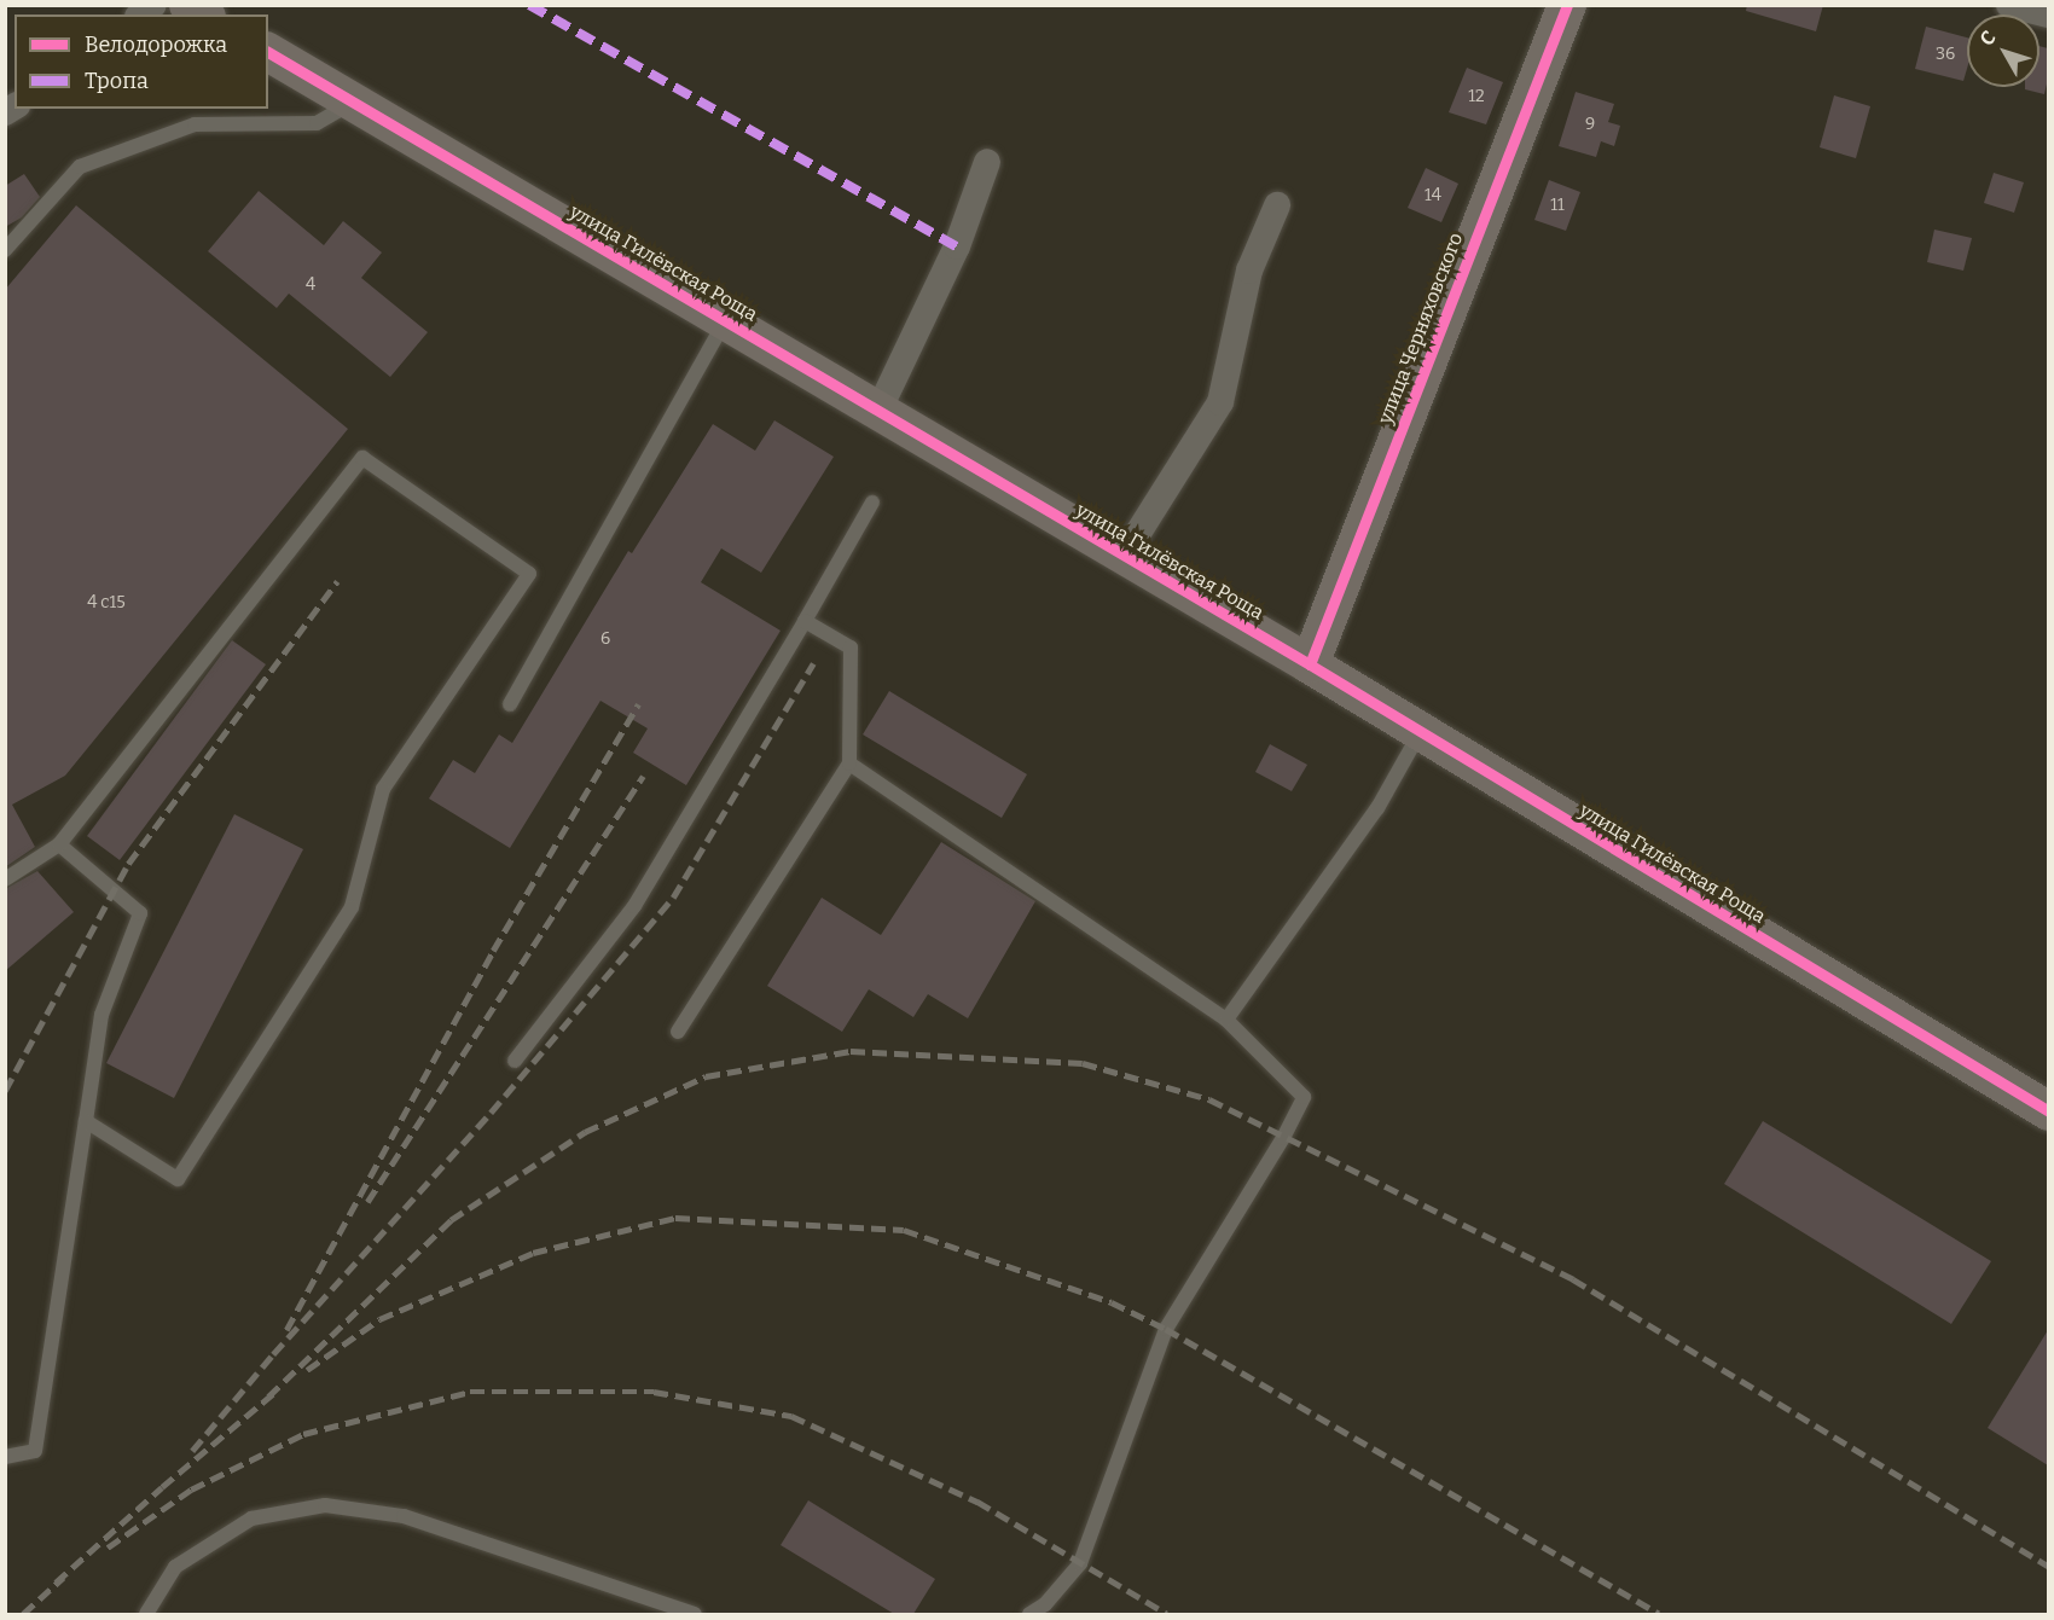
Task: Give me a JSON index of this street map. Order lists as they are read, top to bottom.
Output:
{
  "streets": {
    "street": ["улица Гилёвская Роща", "улица Черняховского"]
  },
  "crossings": [
    ["улица Гилёвская Роща", "улица Черняховского"]
  ],
  "house_numbers": [
    "36",
    "12",
    "9",
    "14",
    "11",
    "4",
    "4 с15",
    "6"
  ],
  "legend": ["Велодорожка", "Тропа"],
  "north": "top left"
}
